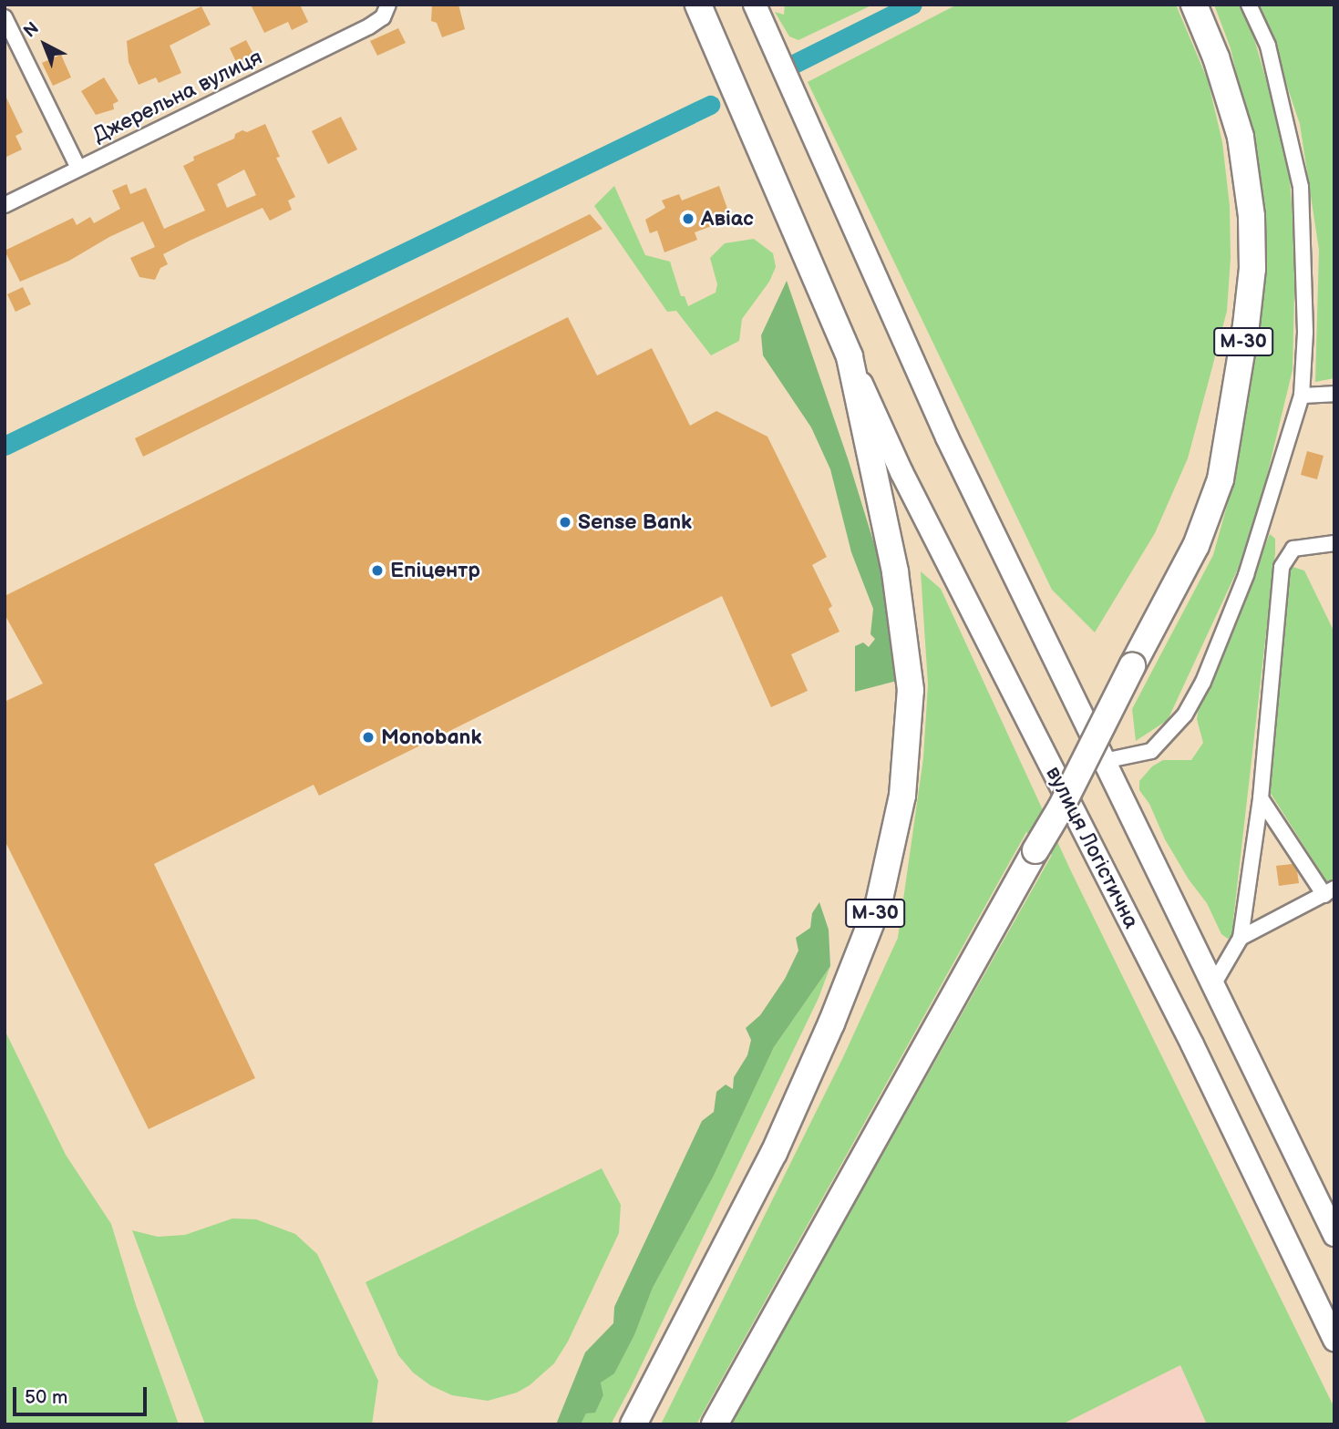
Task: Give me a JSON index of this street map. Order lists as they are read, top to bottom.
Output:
{
  "streets": {
    "highway": ["М-30"],
    "main road": ["вулиця Логістична"],
    "street": ["Джерельна вулиця"]
  },
  "crossings": [
    ["М-30", "вулиця Логістична"]
  ],
  "places": [
    "Авіас",
    "Sense Bank",
    "Епіцентр",
    "Monobank"
  ],
  "scale_bar": "50 m",
  "north": "top left"
}
